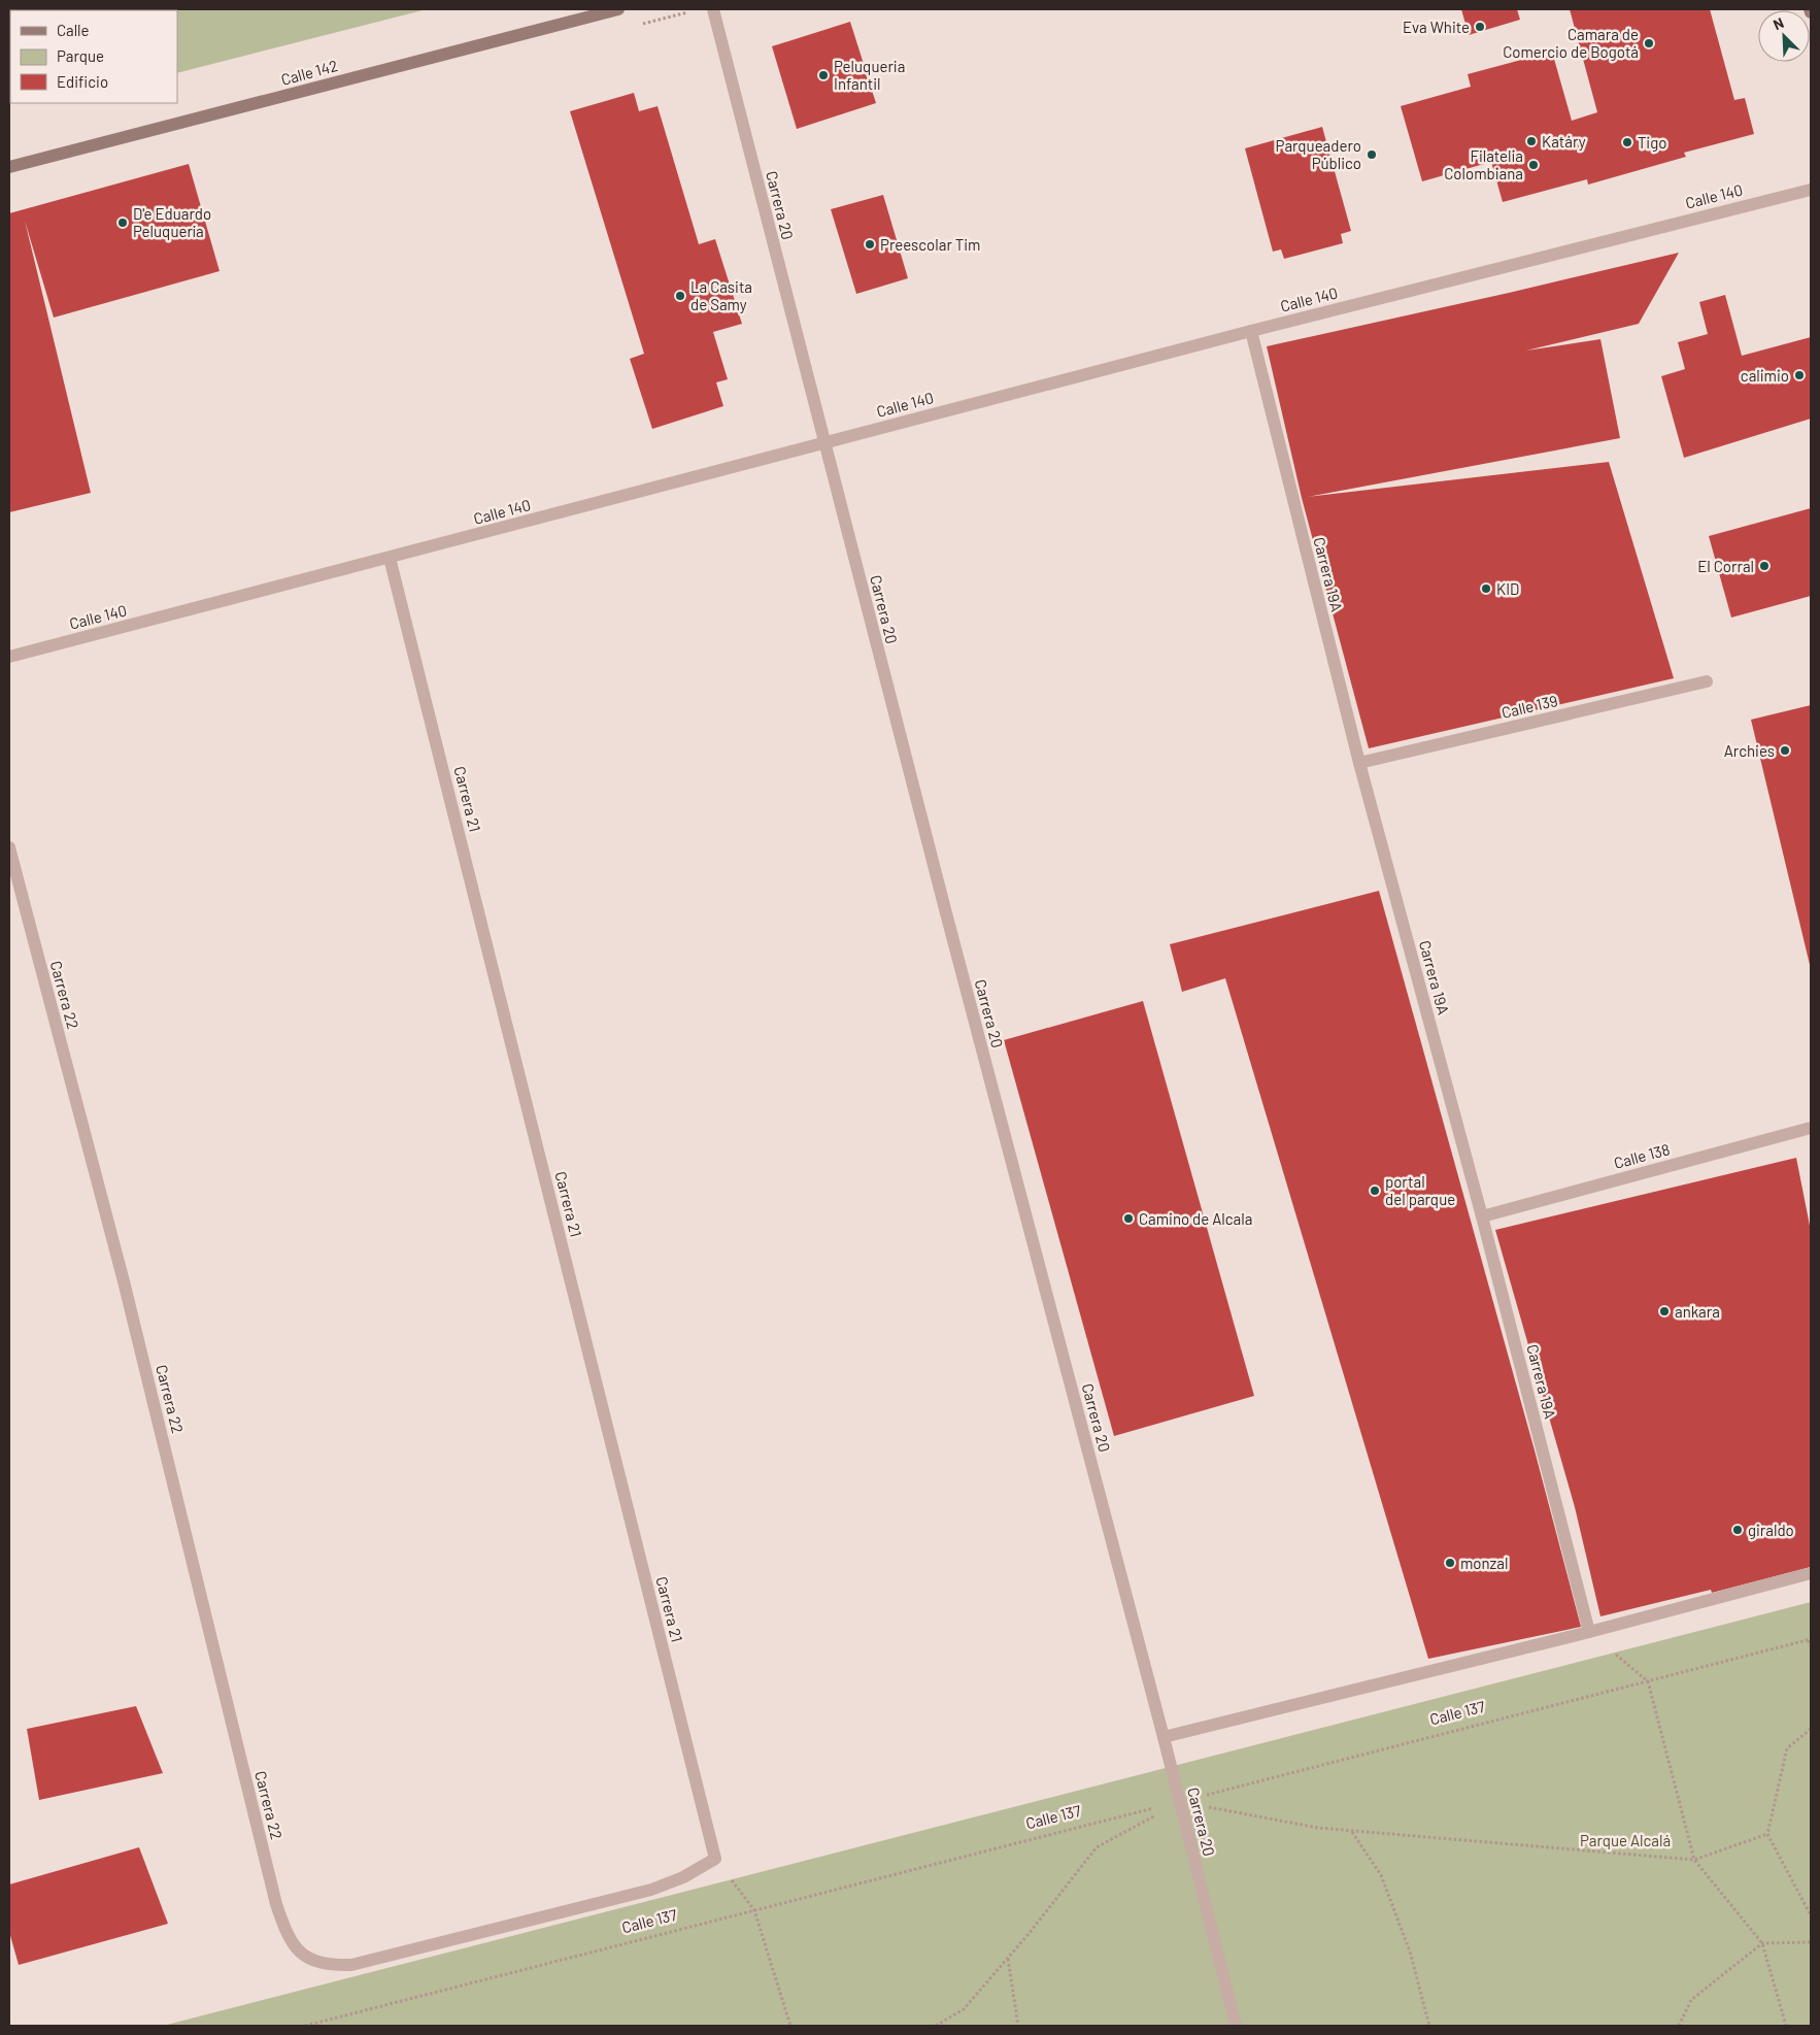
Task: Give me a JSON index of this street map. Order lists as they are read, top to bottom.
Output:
{
  "streets": {
    "main road": ["Calle 142"],
    "street": [
      "Calle 140",
      "Carrera 20",
      "Carrera 19A",
      "Calle 139",
      "Carrera 21",
      "Carrera 22",
      "Calle 138",
      "Calle 137"
    ]
  },
  "crossings": [
    ["Calle 140", "Carrera 20"],
    ["Calle 140", "Carrera 19A"],
    ["Calle 140", "Carrera 21"],
    ["Carrera 20", "Calle 137"],
    ["Carrera 19A", "Calle 139"],
    ["Carrera 19A", "Calle 138"],
    ["Carrera 21", "Calle 137"],
    ["Carrera 22", "Calle 137"]
  ],
  "parks": ["Parque Alcalá"],
  "places": [
    "Eva White",
    "Camara de Comercio de Bogotá",
    "Peluqueria Infantil",
    "Katáry",
    "Tigo",
    "Parqueadero Público",
    "Filatelia Colombiana",
    "D'e Eduardo Peluquería",
    "Preescolar Tim",
    "La Casita de Samy",
    "calimio",
    "El Corral",
    "KID",
    "Archies",
    "portal del parque",
    "Camino de Alcala",
    "ankara",
    "giraldo",
    "monzal"
  ],
  "legend": ["Calle", "Parque", "Edificio"],
  "north": "top left"
}
